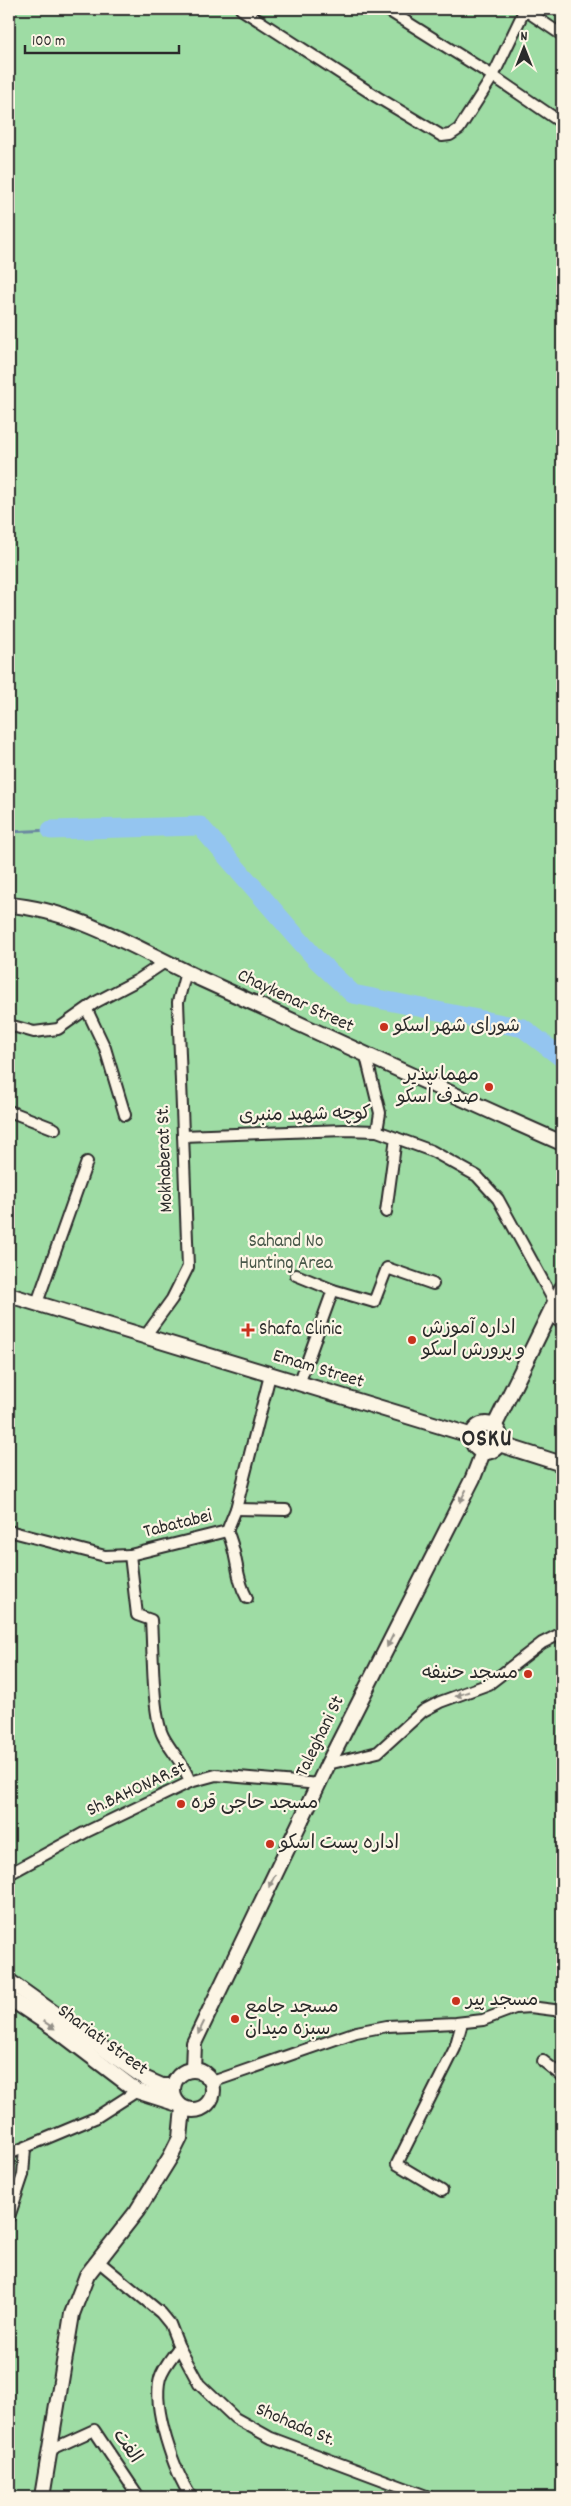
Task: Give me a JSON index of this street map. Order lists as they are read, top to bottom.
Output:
{
  "streets": {
    "main road": [
      "Chaykenar Street",
      "Emam Street",
      "Taleghani St",
      "Shariati Street"
    ],
    "street": [
      "کوچه شهید منبری",
      "Mokhaberat St.",
      "Tabatabei",
      "Sh.BAHONAR.st",
      "Shohada St.",
      "الفت"
    ]
  },
  "crossings": [
    ["Chaykenar Street", "Mokhaberat St."],
    ["کوچه شهید منبری", "Mokhaberat St."],
    ["Mokhaberat St.", "Emam Street"],
    ["Emam Street", "Tabatabei"],
    ["Emam Street", "Taleghani St"],
    ["Taleghani St", "Sh.BAHONAR.st"],
    ["Taleghani St", "Shariati Street"]
  ],
  "one_way": ["Taleghani St"],
  "districts": ["OSKU"],
  "parks": ["Sahand No Hunting Area"],
  "places": {
    "other": [
      "شورای شهر اسکو",
      "مهمانپذیر صدف اسکو",
      "اداره آموزش و پرورش اسکو",
      "مسجد حنیفه",
      "مسجد حاجی قره",
      "اداره پست اسکو",
      "مسجد پیر",
      "مسجد جامع سبزه میدان"
    ],
    "health": ["Shafa Clinic"]
  },
  "scale_bar": "100 m",
  "north": "top"
}
